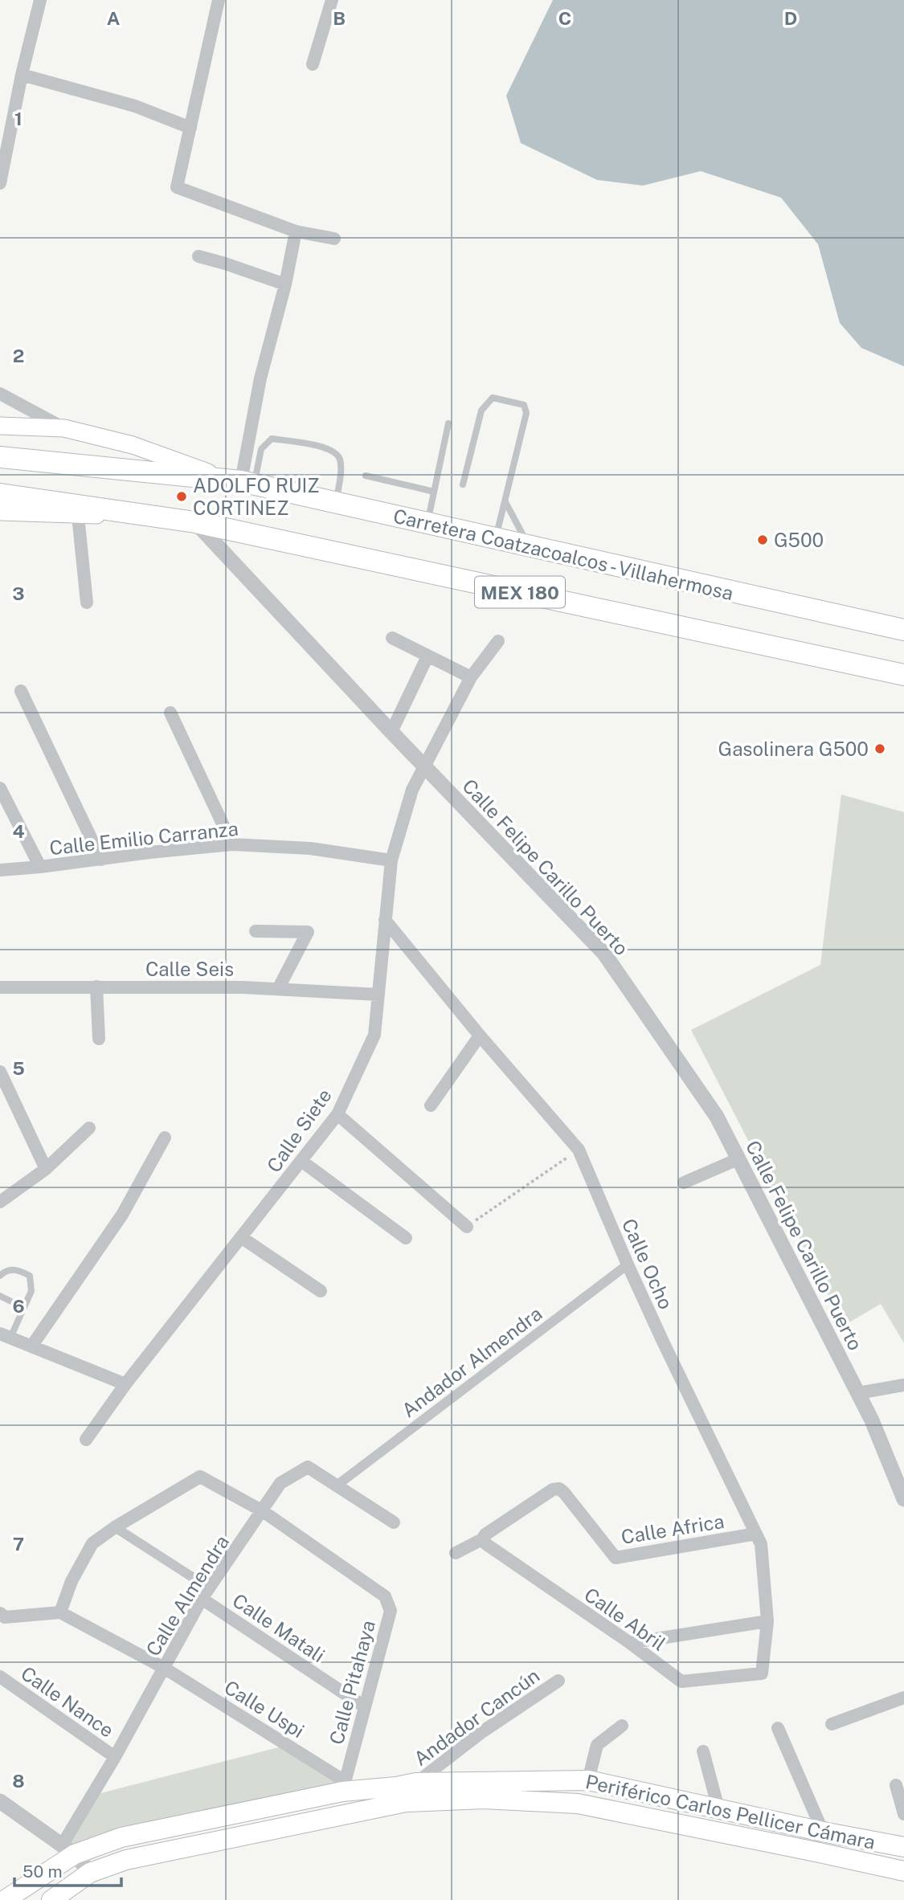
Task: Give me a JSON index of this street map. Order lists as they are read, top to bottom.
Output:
{
  "streets": {
    "highway": ["Carretera Coatzacoalcos - Villahermosa", "MEX 180"],
    "main road": ["Periférico Carlos Pellicer Cámara"],
    "street": [
      "Calle Emilio Carranza",
      "Calle Felipe Carillo Puerto",
      "Calle Seis",
      "Calle Siete",
      "Calle Ocho",
      "Andador Almendra",
      "Calle Africa",
      "Calle Almendra",
      "Calle Abril",
      "Calle Matali",
      "Calle Pitahaya",
      "Calle Nance",
      "Calle Uspi",
      "Andador Cancún"
    ]
  },
  "crossings": [
    ["MEX 180", "Calle Felipe Carillo Puerto"],
    ["Calle Emilio Carranza", "Calle Siete"],
    ["Calle Felipe Carillo Puerto", "Calle Siete"],
    ["Calle Seis", "Calle Siete"],
    ["Calle Siete", "Calle Ocho"],
    ["Calle Ocho", "Andador Almendra"],
    ["Calle Ocho", "Calle Africa"],
    ["Calle Ocho", "Calle Abril"],
    ["Andador Almendra", "Calle Almendra"],
    ["Calle Africa", "Calle Abril"],
    ["Calle Almendra", "Calle Matali"],
    ["Calle Almendra", "Calle Pitahaya"],
    ["Calle Almendra", "Calle Nance"],
    ["Calle Almendra", "Calle Uspi"],
    ["Calle Almendra", "Periférico Carlos Pellicer Cámara"],
    ["Calle Matali", "Calle Pitahaya"],
    ["Calle Pitahaya", "Calle Uspi"],
    ["Calle Pitahaya", "Periférico Carlos Pellicer Cámara"],
    ["Calle Uspi", "Periférico Carlos Pellicer Cámara"],
    ["Andador Cancún", "Periférico Carlos Pellicer Cámara"]
  ],
  "places": ["ADOLFO RUIZ CORTINEZ", "G500", "Gasolinera G500"],
  "scale_bar": "50 m",
  "grid": {
    "columns": [
      "A",
      "B",
      "C",
      "D"
    ],
    "rows": [
      "1",
      "2",
      "3",
      "4",
      "5",
      "6",
      "7",
      "8"
    ]
  }
}
